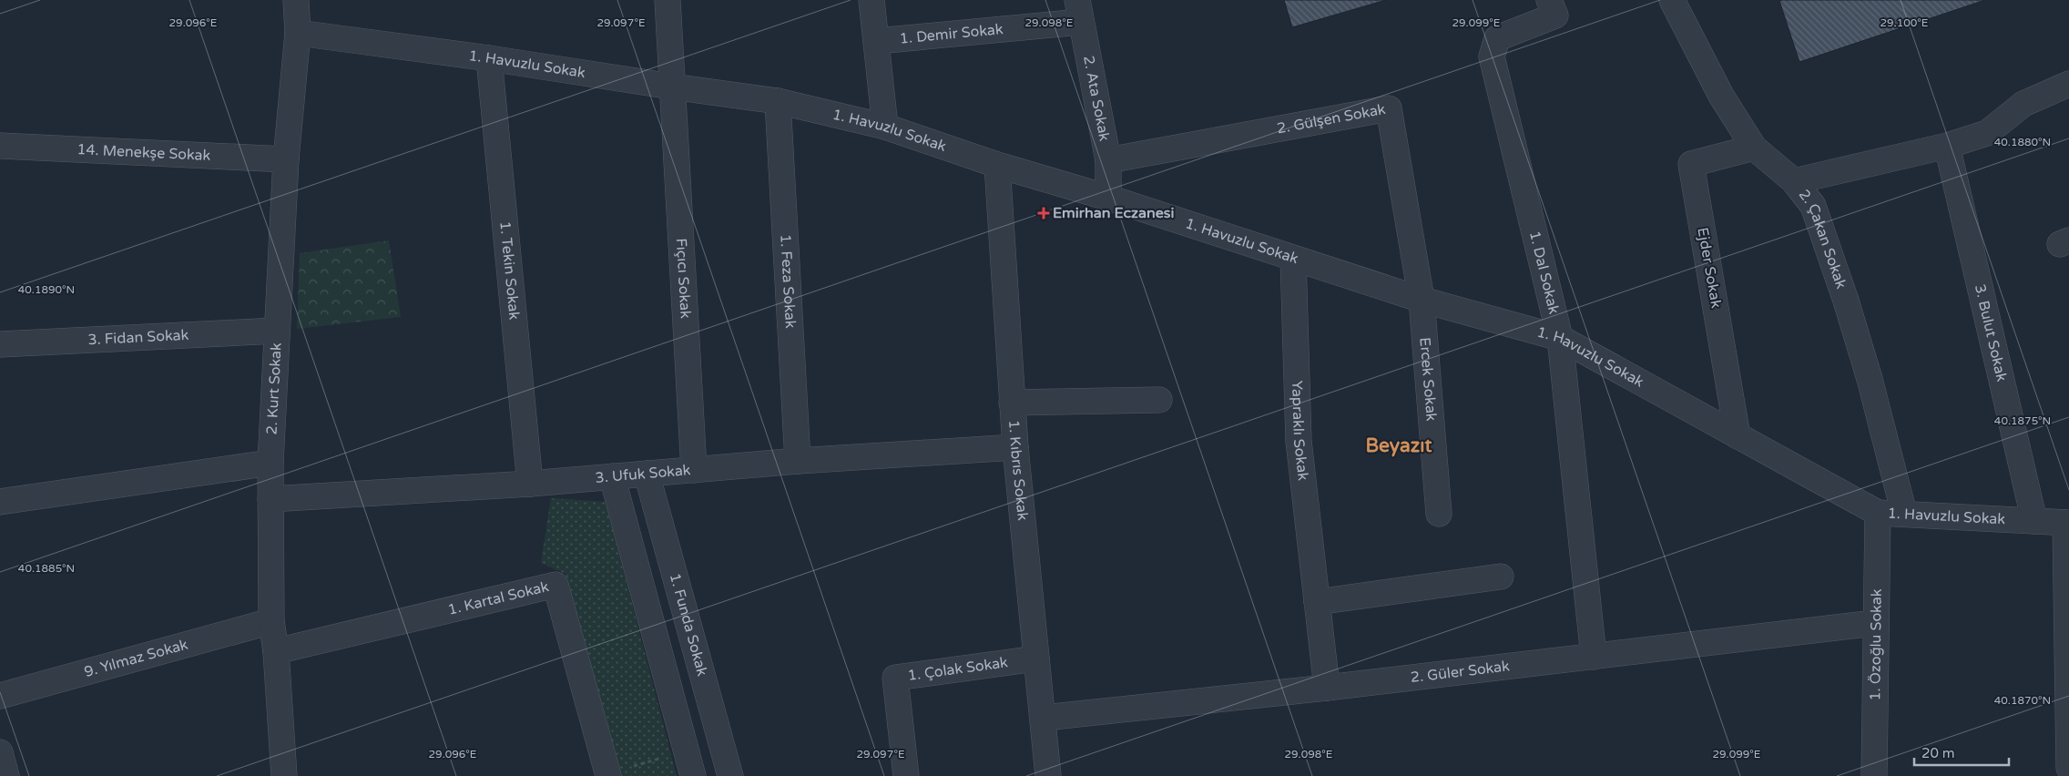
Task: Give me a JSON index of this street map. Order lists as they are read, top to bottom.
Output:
{
  "streets": {
    "street": [
      "1. Demir Sokak",
      "1. Havuzlu Sokak",
      "2. Ata Sokak",
      "2. Gülşen Sokak",
      "14. Menekşe Sokak",
      "2. Çakan Sokak",
      "Ejder Sokak",
      "1. Tekin Sokak",
      "1. Dal Sokak",
      "Fıçıcı Sokak",
      "1. Feza Sokak",
      "3. Bulut Sokak",
      "3. Fidan Sokak",
      "Ercek Sokak",
      "2. Kurt Sokak",
      "Yapraklı Sokak",
      "1. Kıbrıs Sokak",
      "3. Ufuk Sokak",
      "1. Kartal Sokak",
      "1. Funda Sokak",
      "1. Özoğlu Sokak",
      "9. Yılmaz Sokak",
      "1. Çolak Sokak",
      "2. Güler Sokak"
    ]
  },
  "crossings": [
    ["1. Demir Sokak", "2. Ata Sokak"],
    ["1. Havuzlu Sokak", "2. Ata Sokak"],
    ["1. Havuzlu Sokak", "2. Gülşen Sokak"],
    ["1. Havuzlu Sokak", "2. Çakan Sokak"],
    ["1. Havuzlu Sokak", "Ejder Sokak"],
    ["1. Havuzlu Sokak", "1. Tekin Sokak"],
    ["1. Havuzlu Sokak", "1. Dal Sokak"],
    ["1. Havuzlu Sokak", "Fıçıcı Sokak"],
    ["1. Havuzlu Sokak", "1. Feza Sokak"],
    ["1. Havuzlu Sokak", "3. Bulut Sokak"],
    ["1. Havuzlu Sokak", "Ercek Sokak"],
    ["1. Havuzlu Sokak", "2. Kurt Sokak"],
    ["1. Havuzlu Sokak", "Yapraklı Sokak"],
    ["1. Havuzlu Sokak", "1. Kıbrıs Sokak"],
    ["1. Havuzlu Sokak", "1. Özoğlu Sokak"],
    ["2. Ata Sokak", "2. Gülşen Sokak"],
    ["2. Gülşen Sokak", "Ercek Sokak"],
    ["14. Menekşe Sokak", "2. Kurt Sokak"],
    ["2. Çakan Sokak", "Ejder Sokak"],
    ["1. Tekin Sokak", "3. Ufuk Sokak"],
    ["1. Dal Sokak", "2. Güler Sokak"],
    ["Fıçıcı Sokak", "3. Ufuk Sokak"],
    ["1. Feza Sokak", "3. Ufuk Sokak"],
    ["3. Fidan Sokak", "2. Kurt Sokak"],
    ["2. Kurt Sokak", "3. Ufuk Sokak"],
    ["2. Kurt Sokak", "1. Kartal Sokak"],
    ["2. Kurt Sokak", "9. Yılmaz Sokak"],
    ["Yapraklı Sokak", "2. Güler Sokak"],
    ["1. Kıbrıs Sokak", "3. Ufuk Sokak"],
    ["1. Kıbrıs Sokak", "1. Çolak Sokak"],
    ["1. Kıbrıs Sokak", "2. Güler Sokak"],
    ["3. Ufuk Sokak", "1. Funda Sokak"],
    ["1. Özoğlu Sokak", "2. Güler Sokak"]
  ],
  "districts": ["Beyazıt"],
  "places": {
    "health": ["Emirhan Eczanesi"]
  },
  "scale_bar": "20 m",
  "coordinates": [
    "29.096°E",
    "29.097°E",
    "29.098°E",
    "29.099°E",
    "29.100°E",
    "40.1880°N",
    "40.1890°N",
    "40.1875°N",
    "40.1885°N",
    "40.1870°N"
  ]
}
